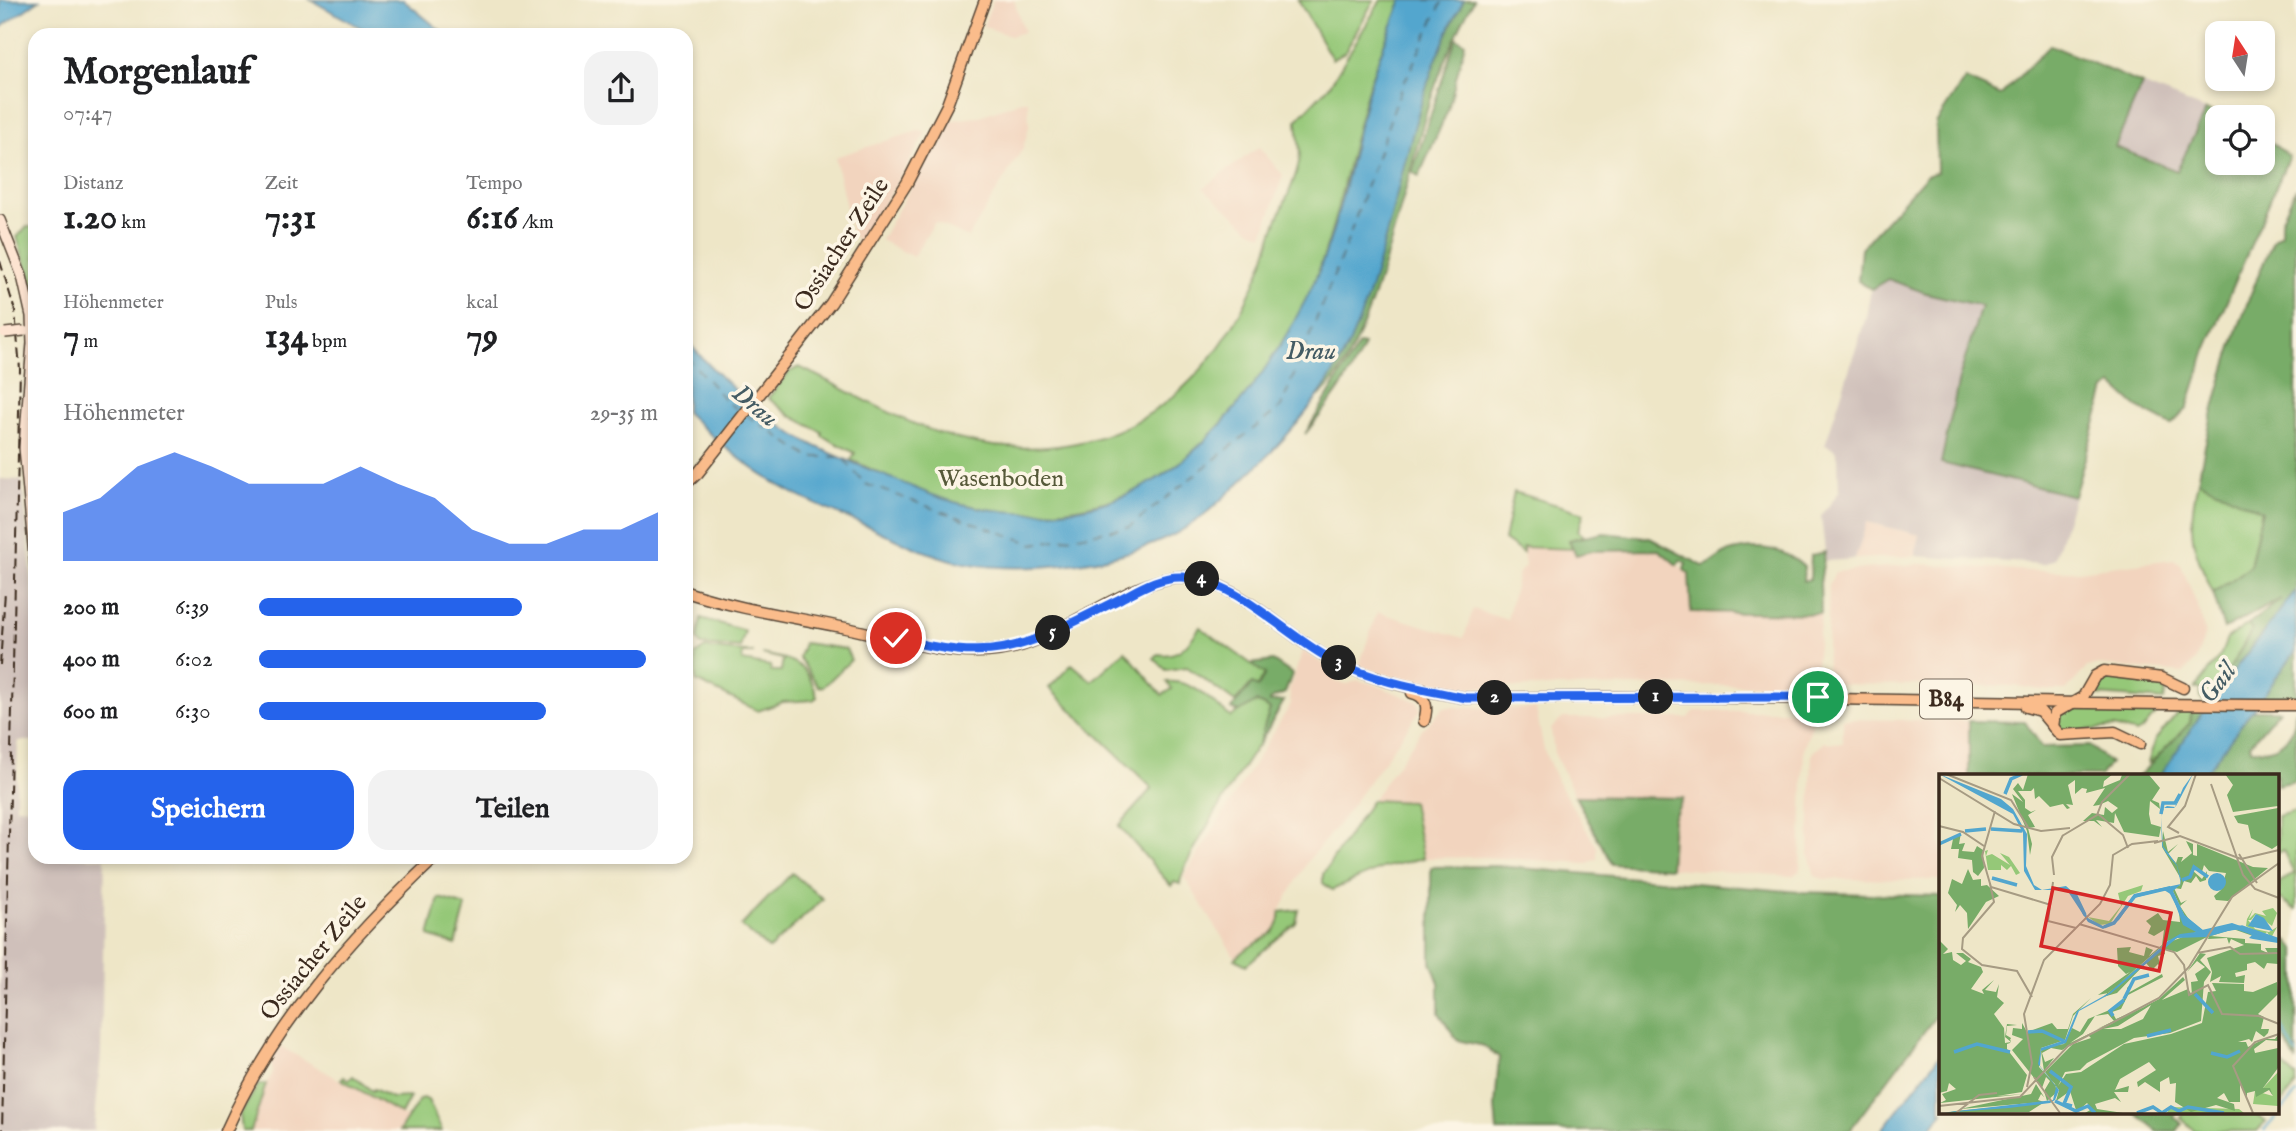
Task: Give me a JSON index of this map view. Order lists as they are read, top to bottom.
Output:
{
  "streets": {
    "main road": ["Ossiacher Zeile", "B84"]
  },
  "water": ["Drau", "Gail"],
  "parks": ["Wasenboden"],
  "north": "top",
  "page": {
    "heading": ["Morgenlauf", "07:47"],
    "stats": [
      ["Distanz", "1.20 km"],
      ["Zeit", "7:31"],
      ["Tempo", "6:16 /km"],
      ["Höhenmeter", "7 m"],
      ["Puls", "134 bpm"],
      ["kcal", "79"]
    ],
    "chart": ["Höhenmeter", "29–35 m"],
    "pins": [
      "4",
      "5",
      "3",
      "1",
      "2"
    ],
    "list": [
      {
        "name": "200 m",
        "note": "6:39"
      },
      {
        "name": "400 m",
        "note": "6:02"
      },
      {
        "name": "600 m",
        "note": "6:30"
      }
    ],
    "buttons": ["Speichern", "Teilen"]
  }
}
